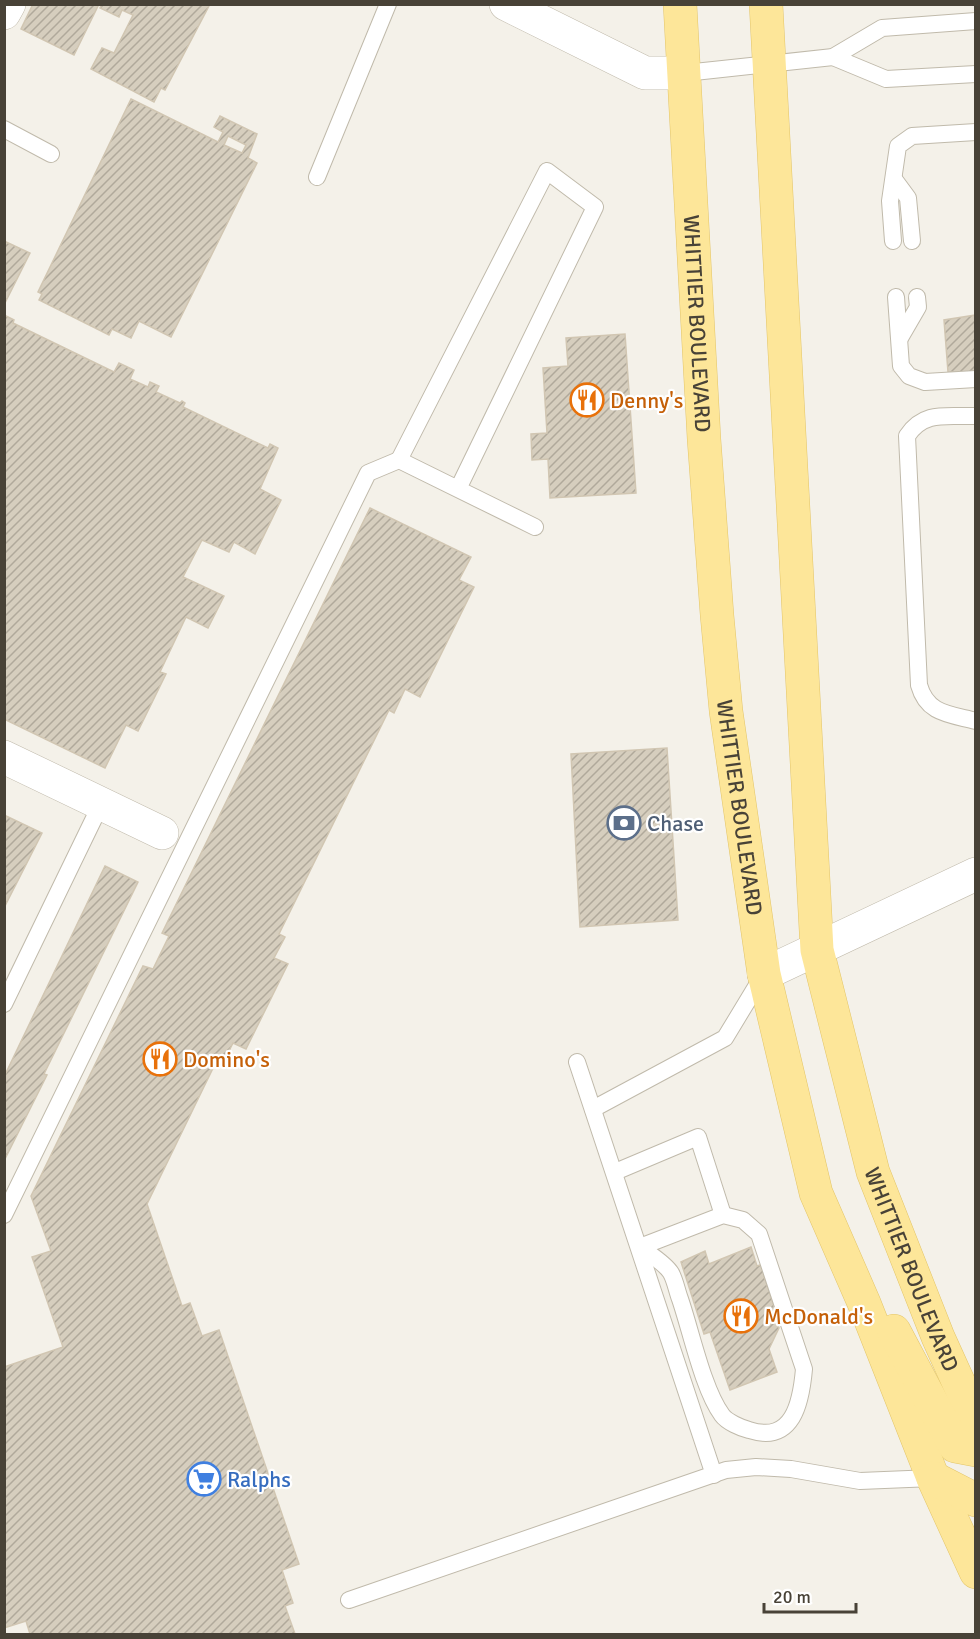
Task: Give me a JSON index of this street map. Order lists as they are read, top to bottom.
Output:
{
  "streets": {
    "main road": ["WHITTIER BOULEVARD"]
  },
  "places": {
    "restaurant": ["Denny's", "Domino's", "McDonald's"],
    "bank": ["Chase"],
    "supermarket": ["Ralphs"]
  },
  "scale_bar": "20 m"
}
